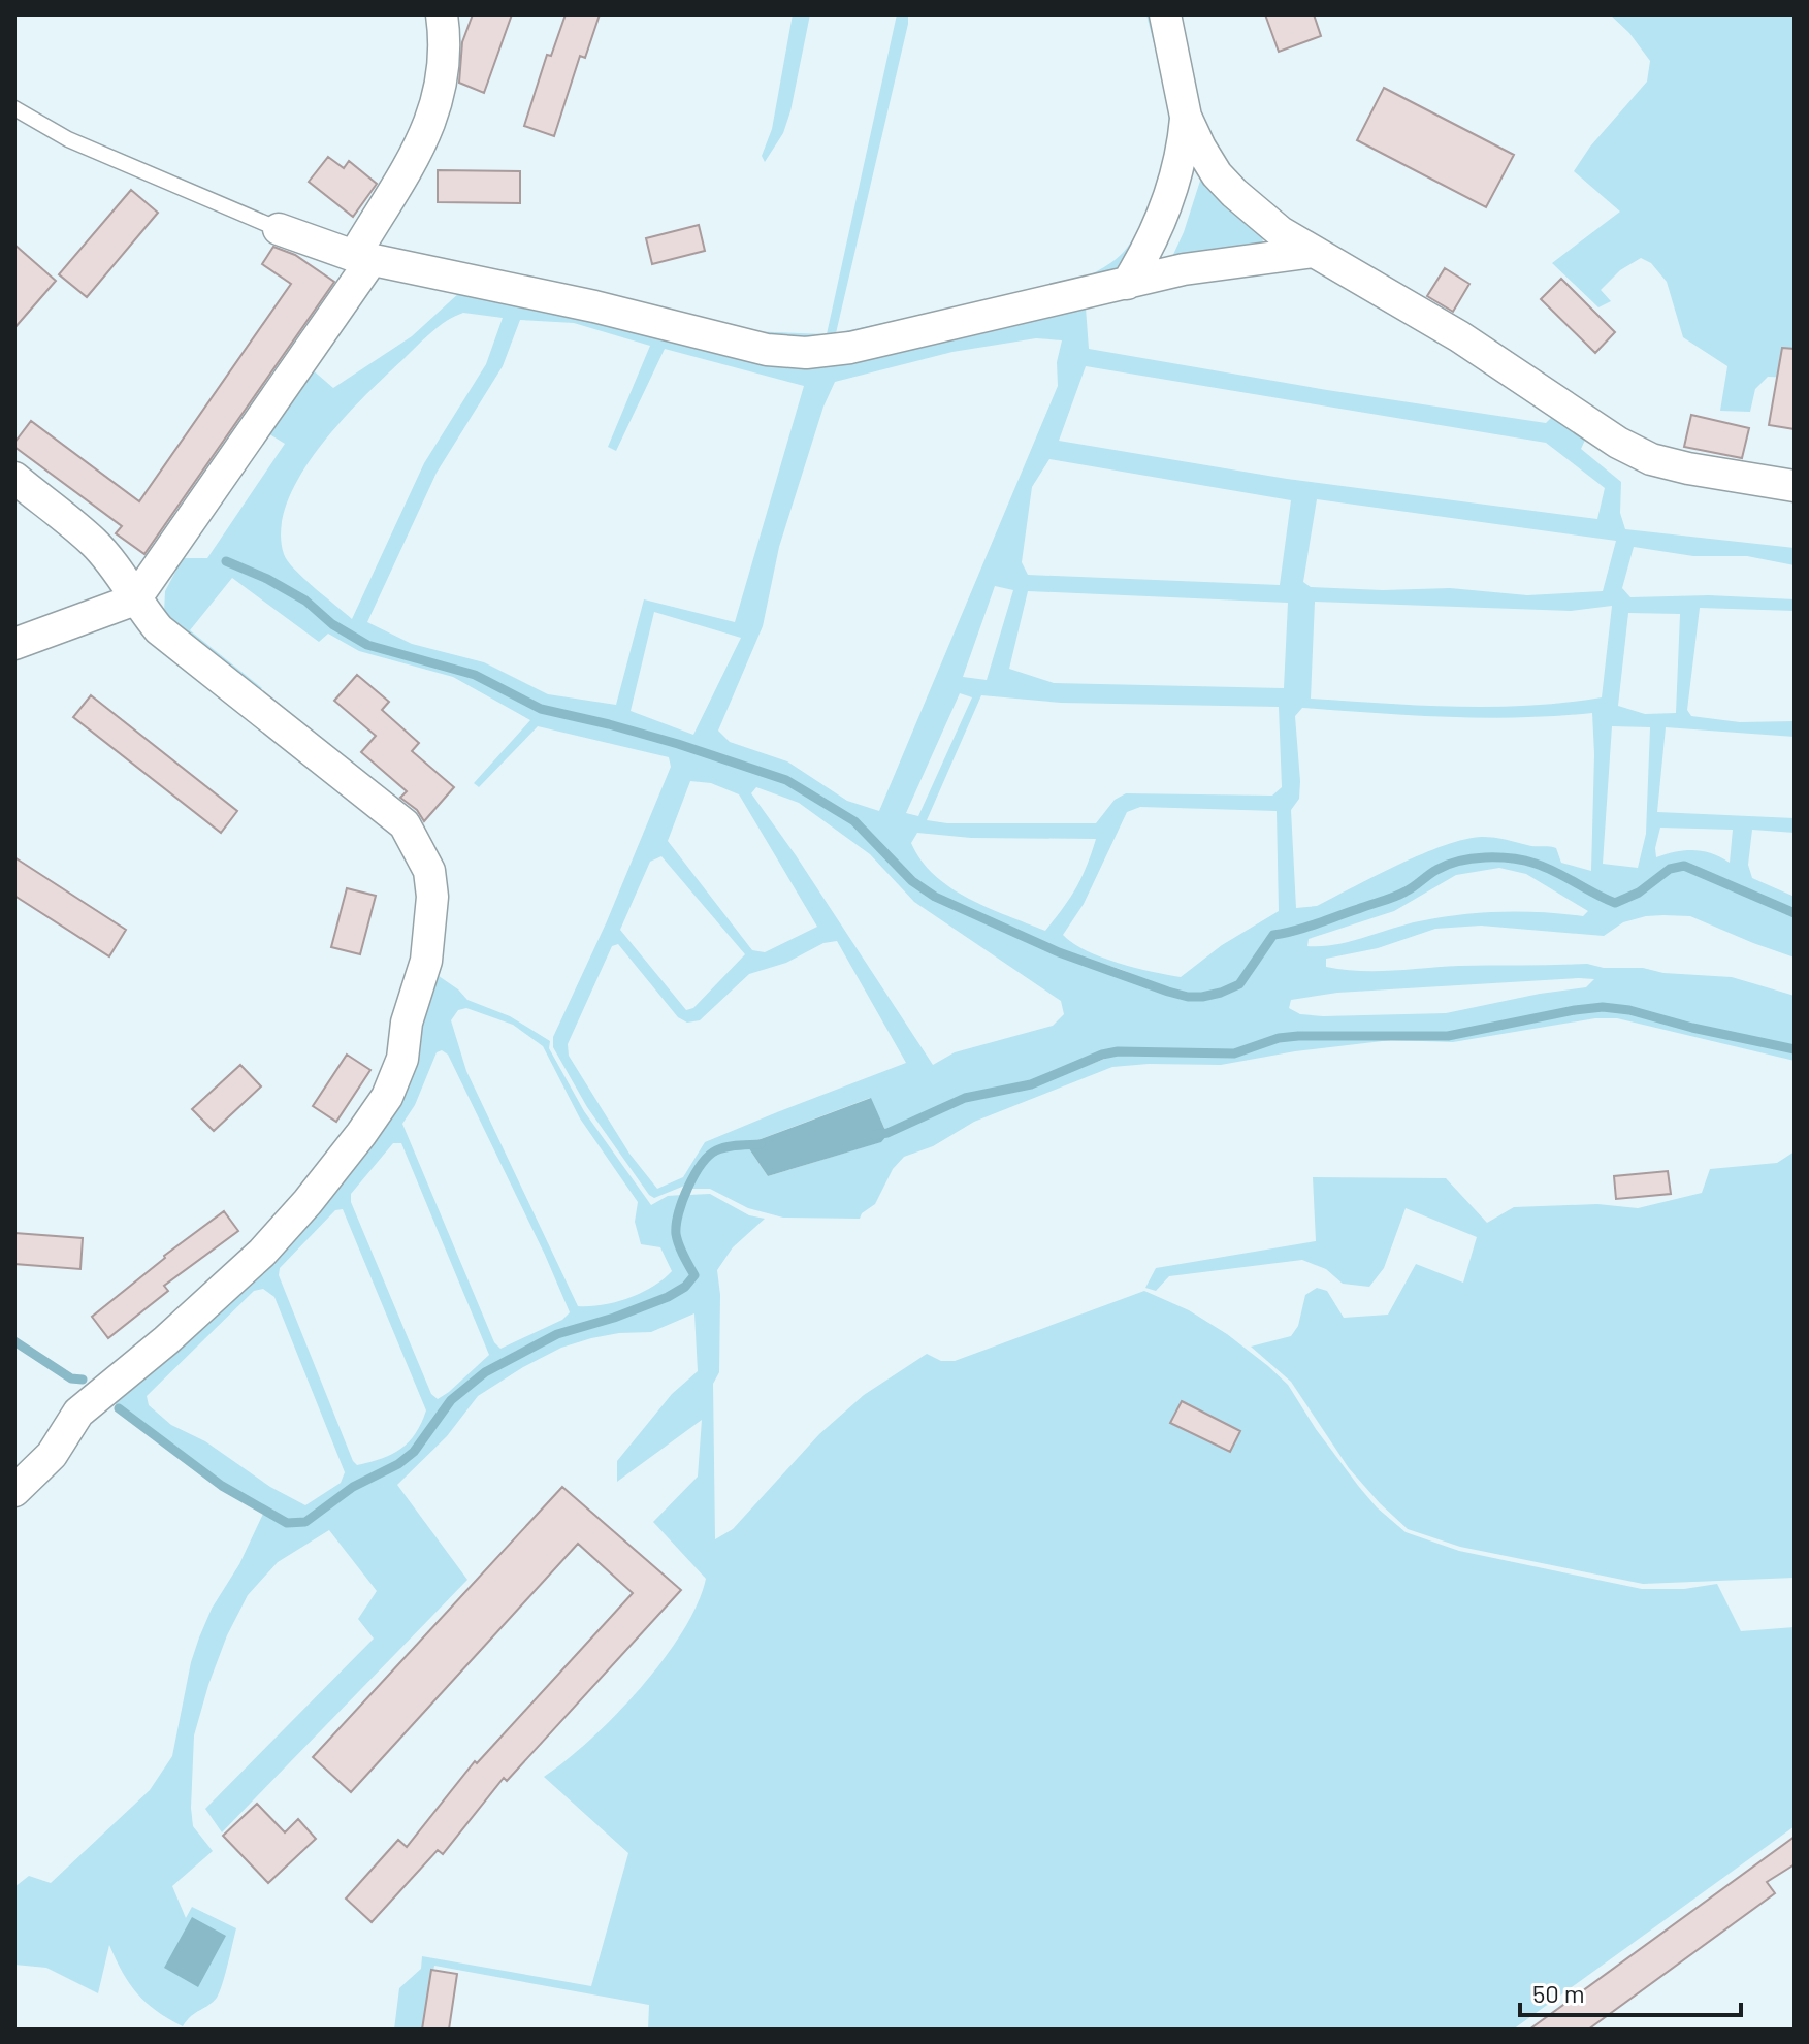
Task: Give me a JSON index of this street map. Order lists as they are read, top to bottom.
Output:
{
  "scale_bar": "50 m"
}
